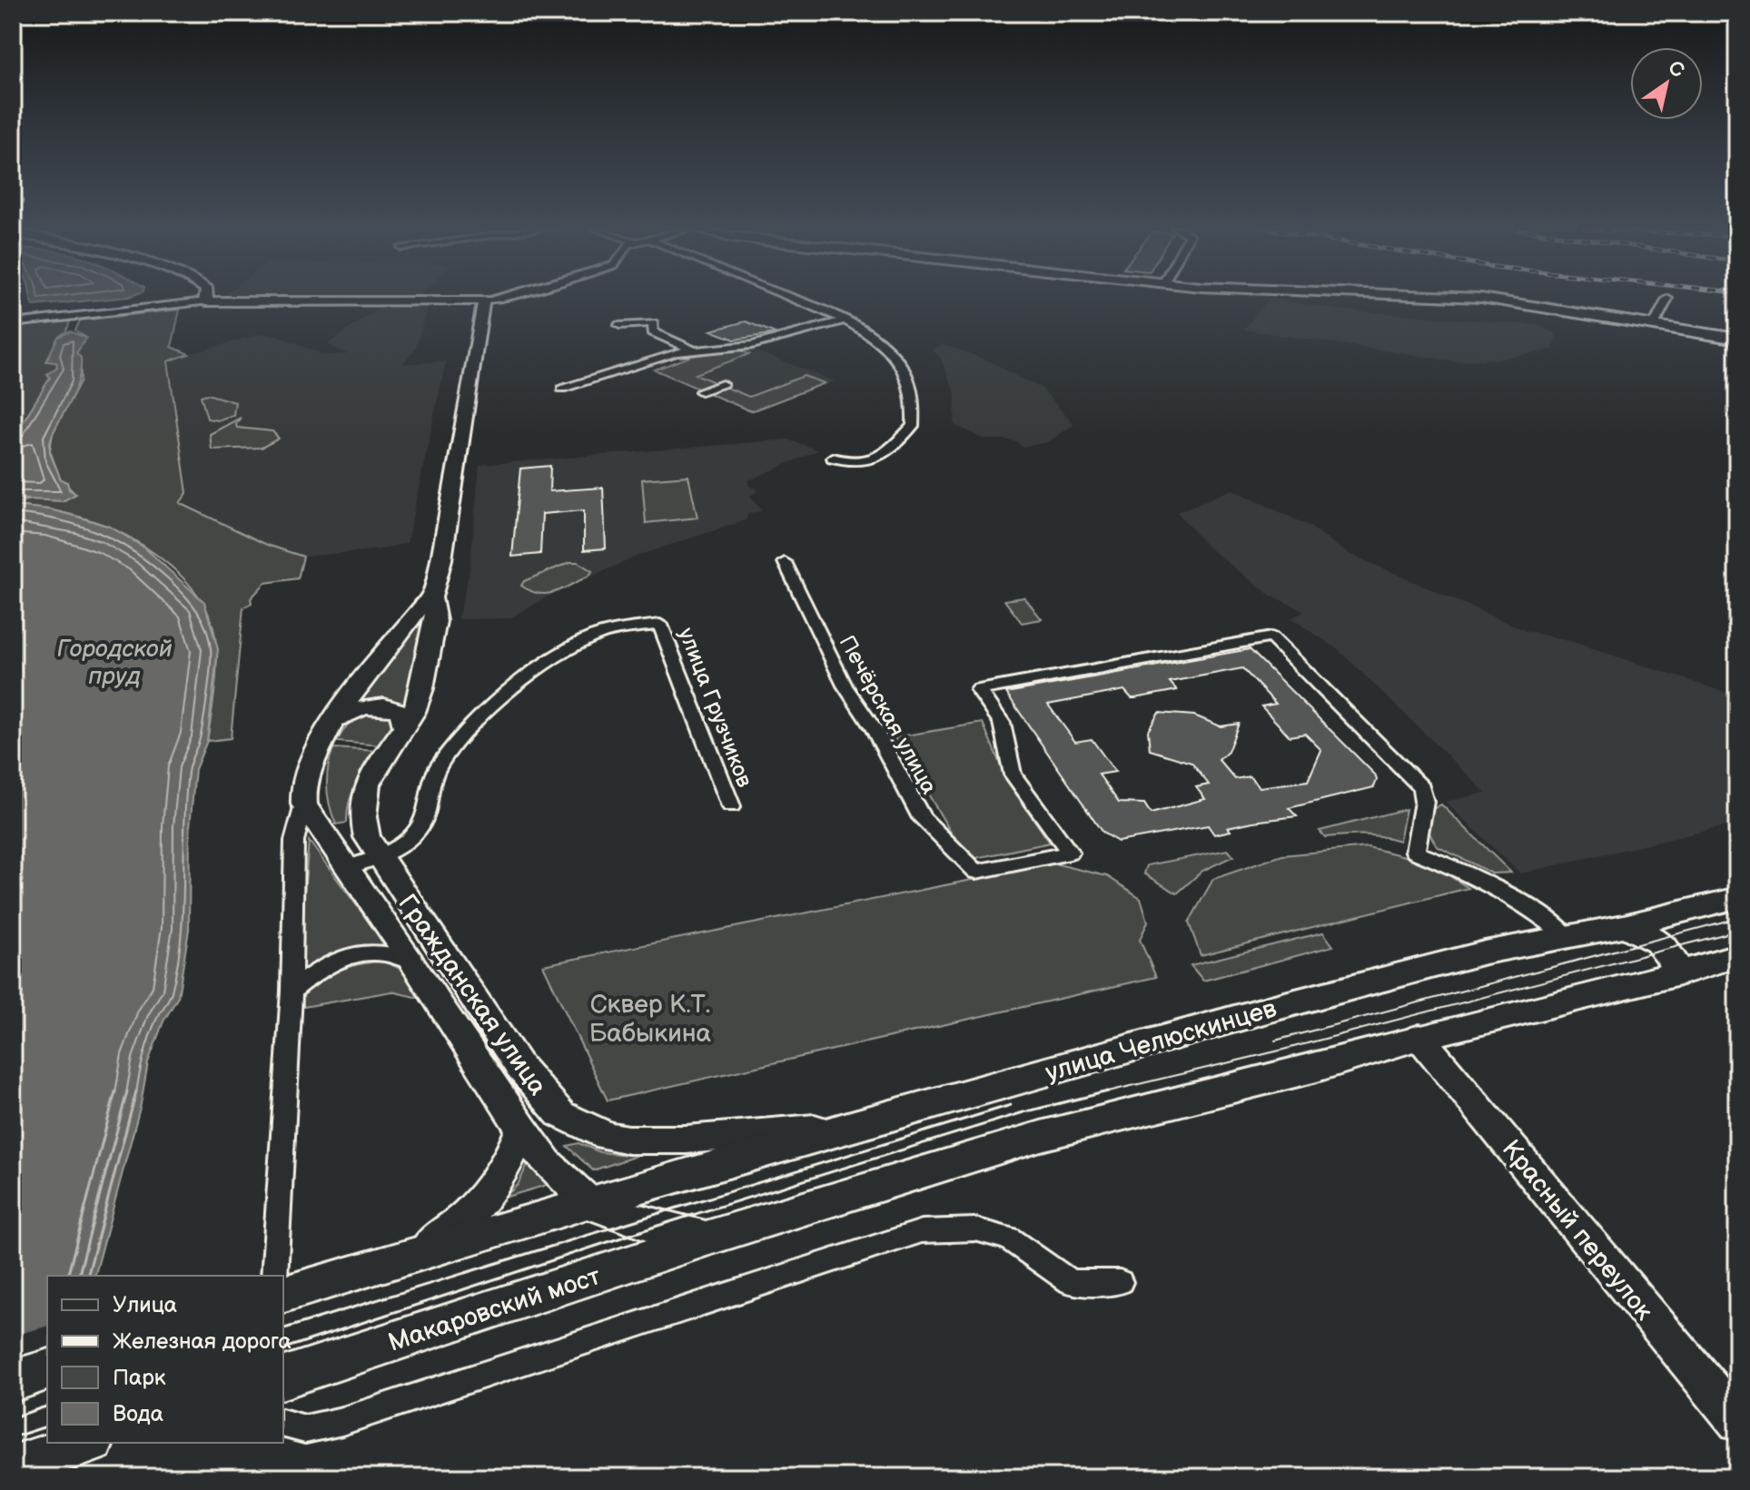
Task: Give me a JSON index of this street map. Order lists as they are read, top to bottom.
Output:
{
  "streets": {
    "main road": ["Гражданская улица", "улица Челюскинцев", "Макаровский мост"],
    "street": ["улица Грузчиков", "Печёрская улица", "Красный переулок"]
  },
  "crossings": [
    ["улица Грузчиков", "Гражданская улица"],
    ["Печёрская улица", "улица Челюскинцев"],
    ["Гражданская улица", "улица Челюскинцев"],
    ["Гражданская улица", "Макаровский мост"]
  ],
  "water": ["Городской пруд"],
  "parks": ["Сквер К.Т. Бабыкина"],
  "legend": [
    "Улица",
    "Железная дорога",
    "Парк",
    "Вода"
  ],
  "north": "top right"
}
